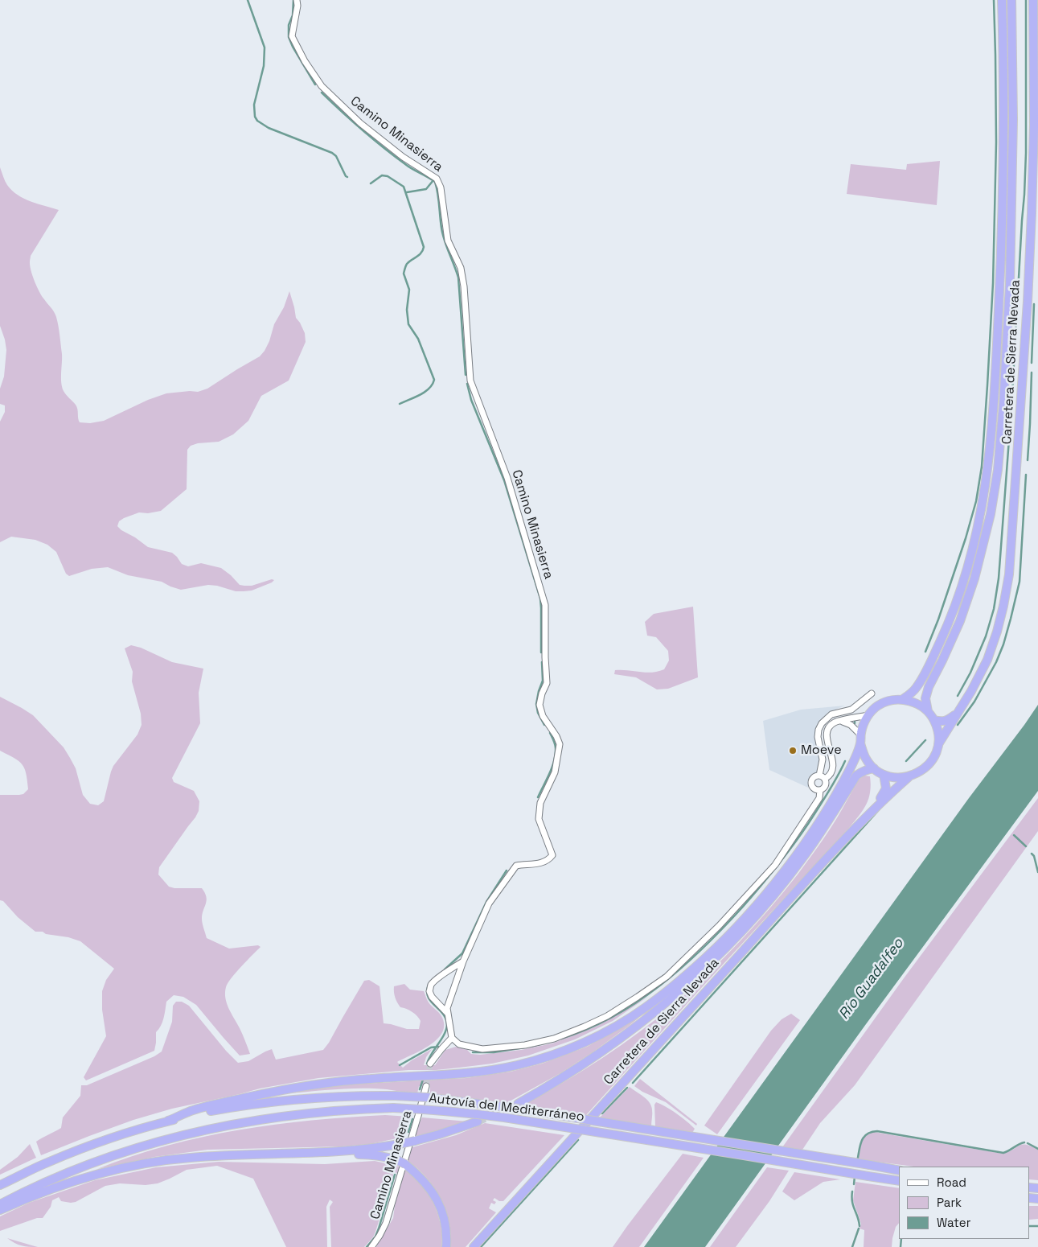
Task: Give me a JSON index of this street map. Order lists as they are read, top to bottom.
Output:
{
  "streets": {
    "highway": ["Carretera de Sierra Nevada", "Autovía del Mediterráneo"],
    "street": ["Camino Minasierra"]
  },
  "water": ["Río Guadalfeo"],
  "places": ["Moeve"],
  "legend": ["Road", "Park", "Water"]
}
